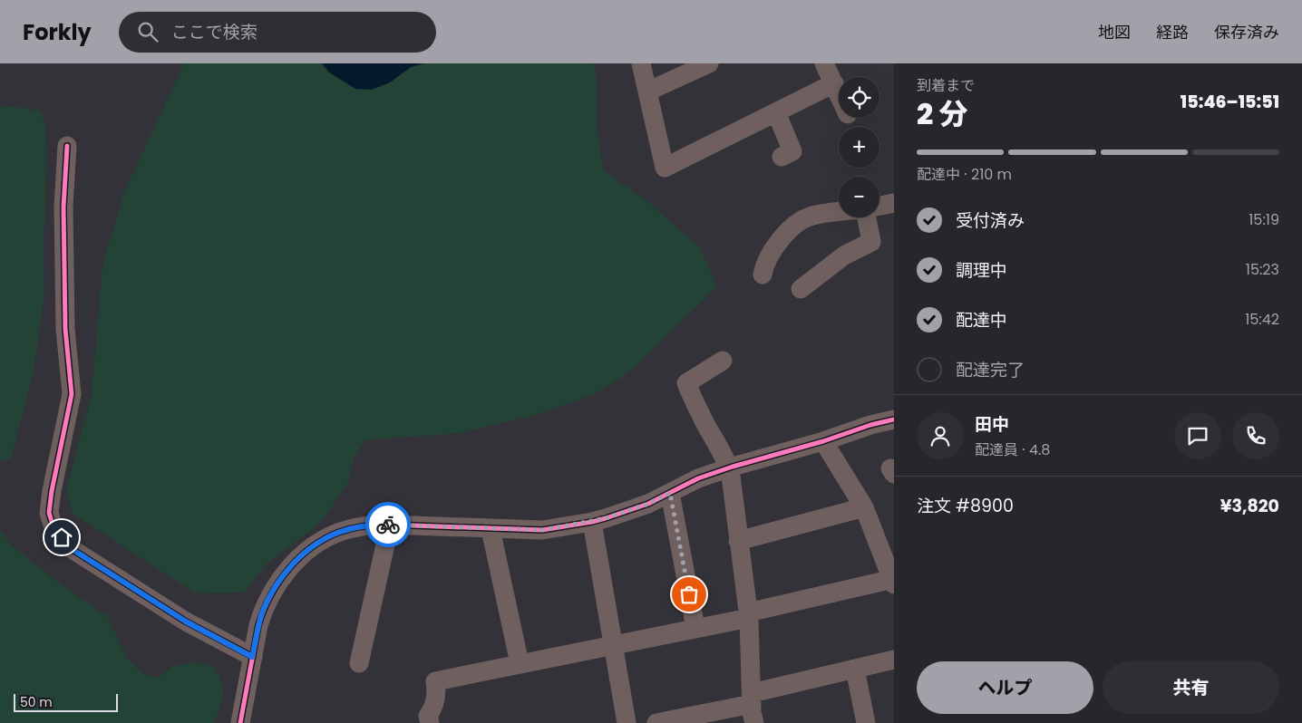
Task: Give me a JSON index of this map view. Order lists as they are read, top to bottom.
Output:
{
  "scale_bar": "50 m",
  "page": {
    "header": "Forkly",
    "search": "ここで検索",
    "nav": ["地図", "経路", "保存済み"],
    "heading": ["2 分", "到着まで", "15:46–15:51"],
    "panel": [
      "田中",
      "配達員 · 4.8",
      "注文 #8900",
      "¥3,820"
    ],
    "map_buttons": ["+", "−"],
    "bar": "配達中 · 210 m",
    "list": [
      ["受付済み", "15:19"],
      ["調理中", "15:23"],
      ["配達中", "15:42"],
      "配達完了"
    ],
    "buttons": ["ヘルプ", "共有"],
    "scale": "50 m"
  }
}
